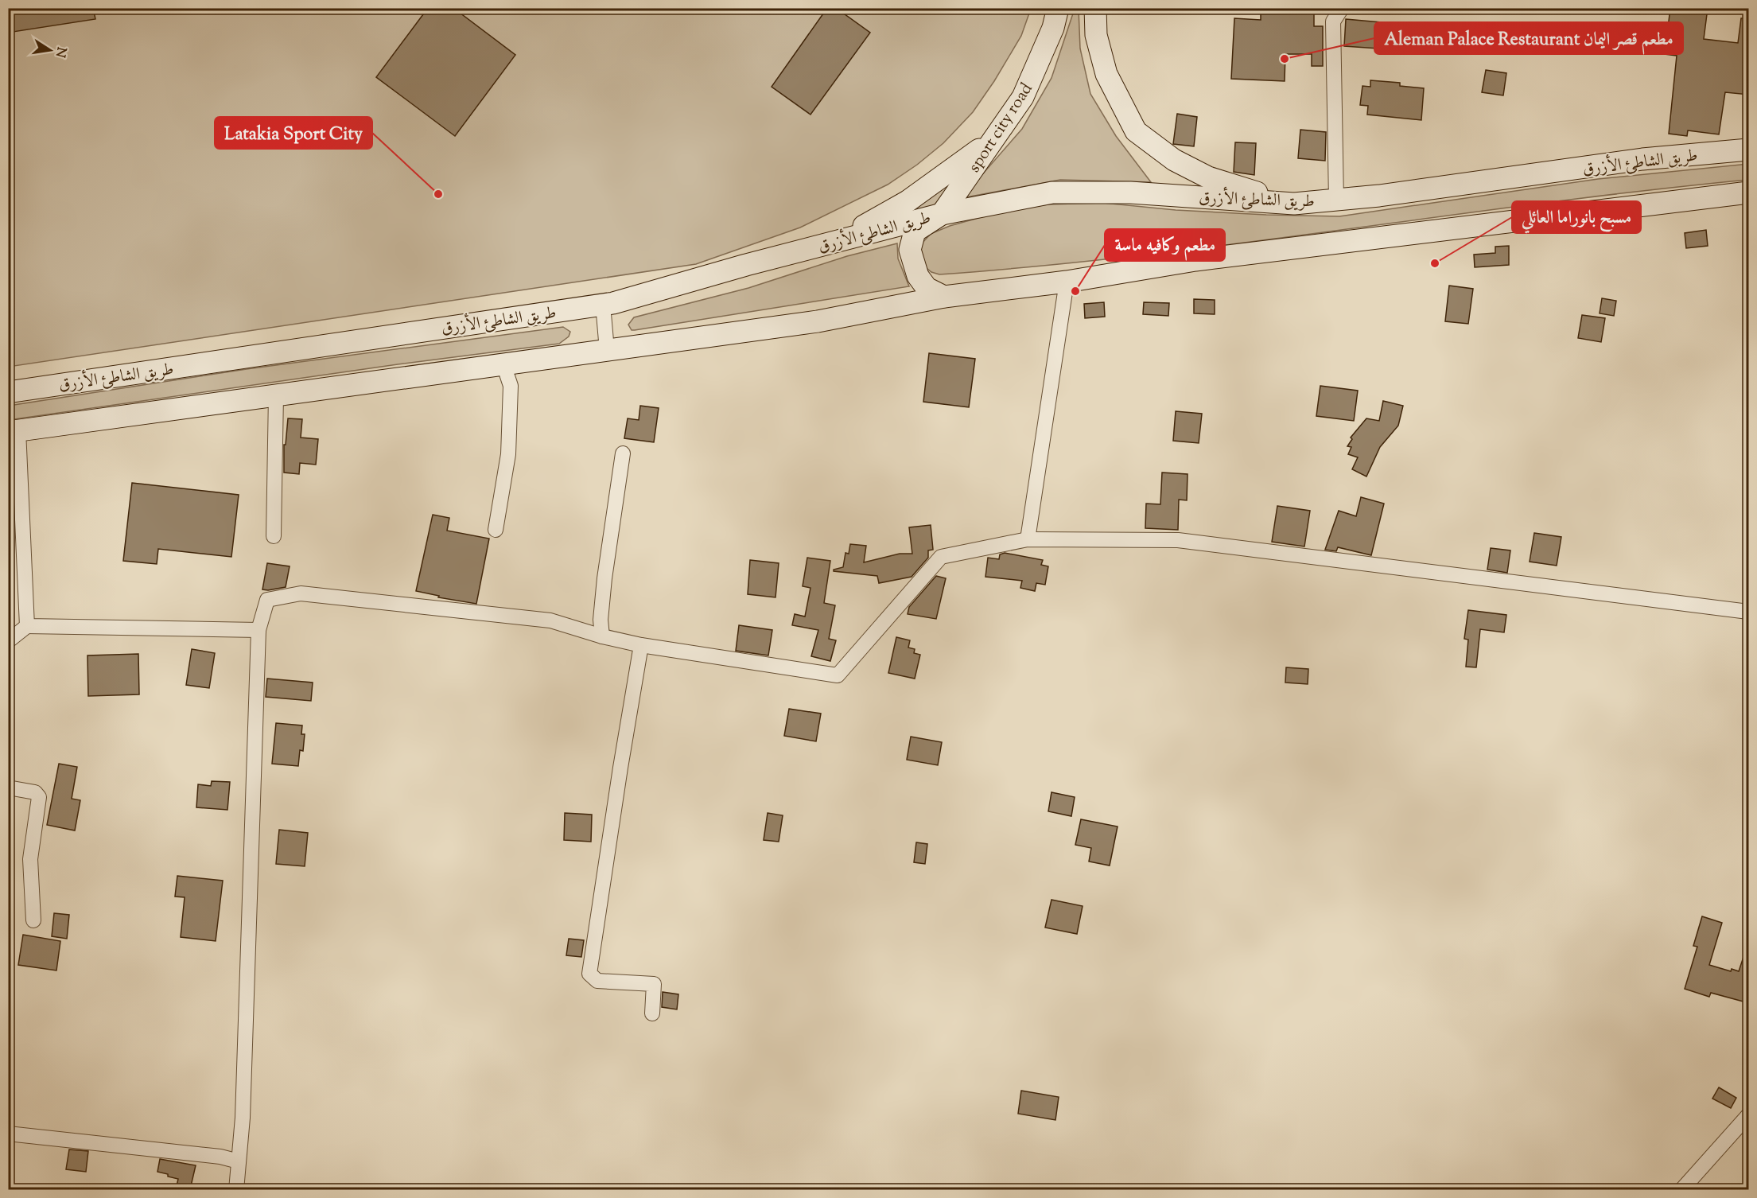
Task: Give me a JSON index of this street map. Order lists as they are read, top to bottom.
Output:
{
  "streets": {
    "main road": ["sport city road", "طريق الشاطئ الأزرق"]
  },
  "crossings": [
    ["sport city road", "طريق الشاطئ الأزرق"]
  ],
  "places": [
    "Aleman Palace Restaurant مطعم قصر اليمان",
    "Latakia Sport City",
    "مسبح بانوراما العائلي",
    "مطعم وكافيه ماسة"
  ],
  "north": "right"
}
